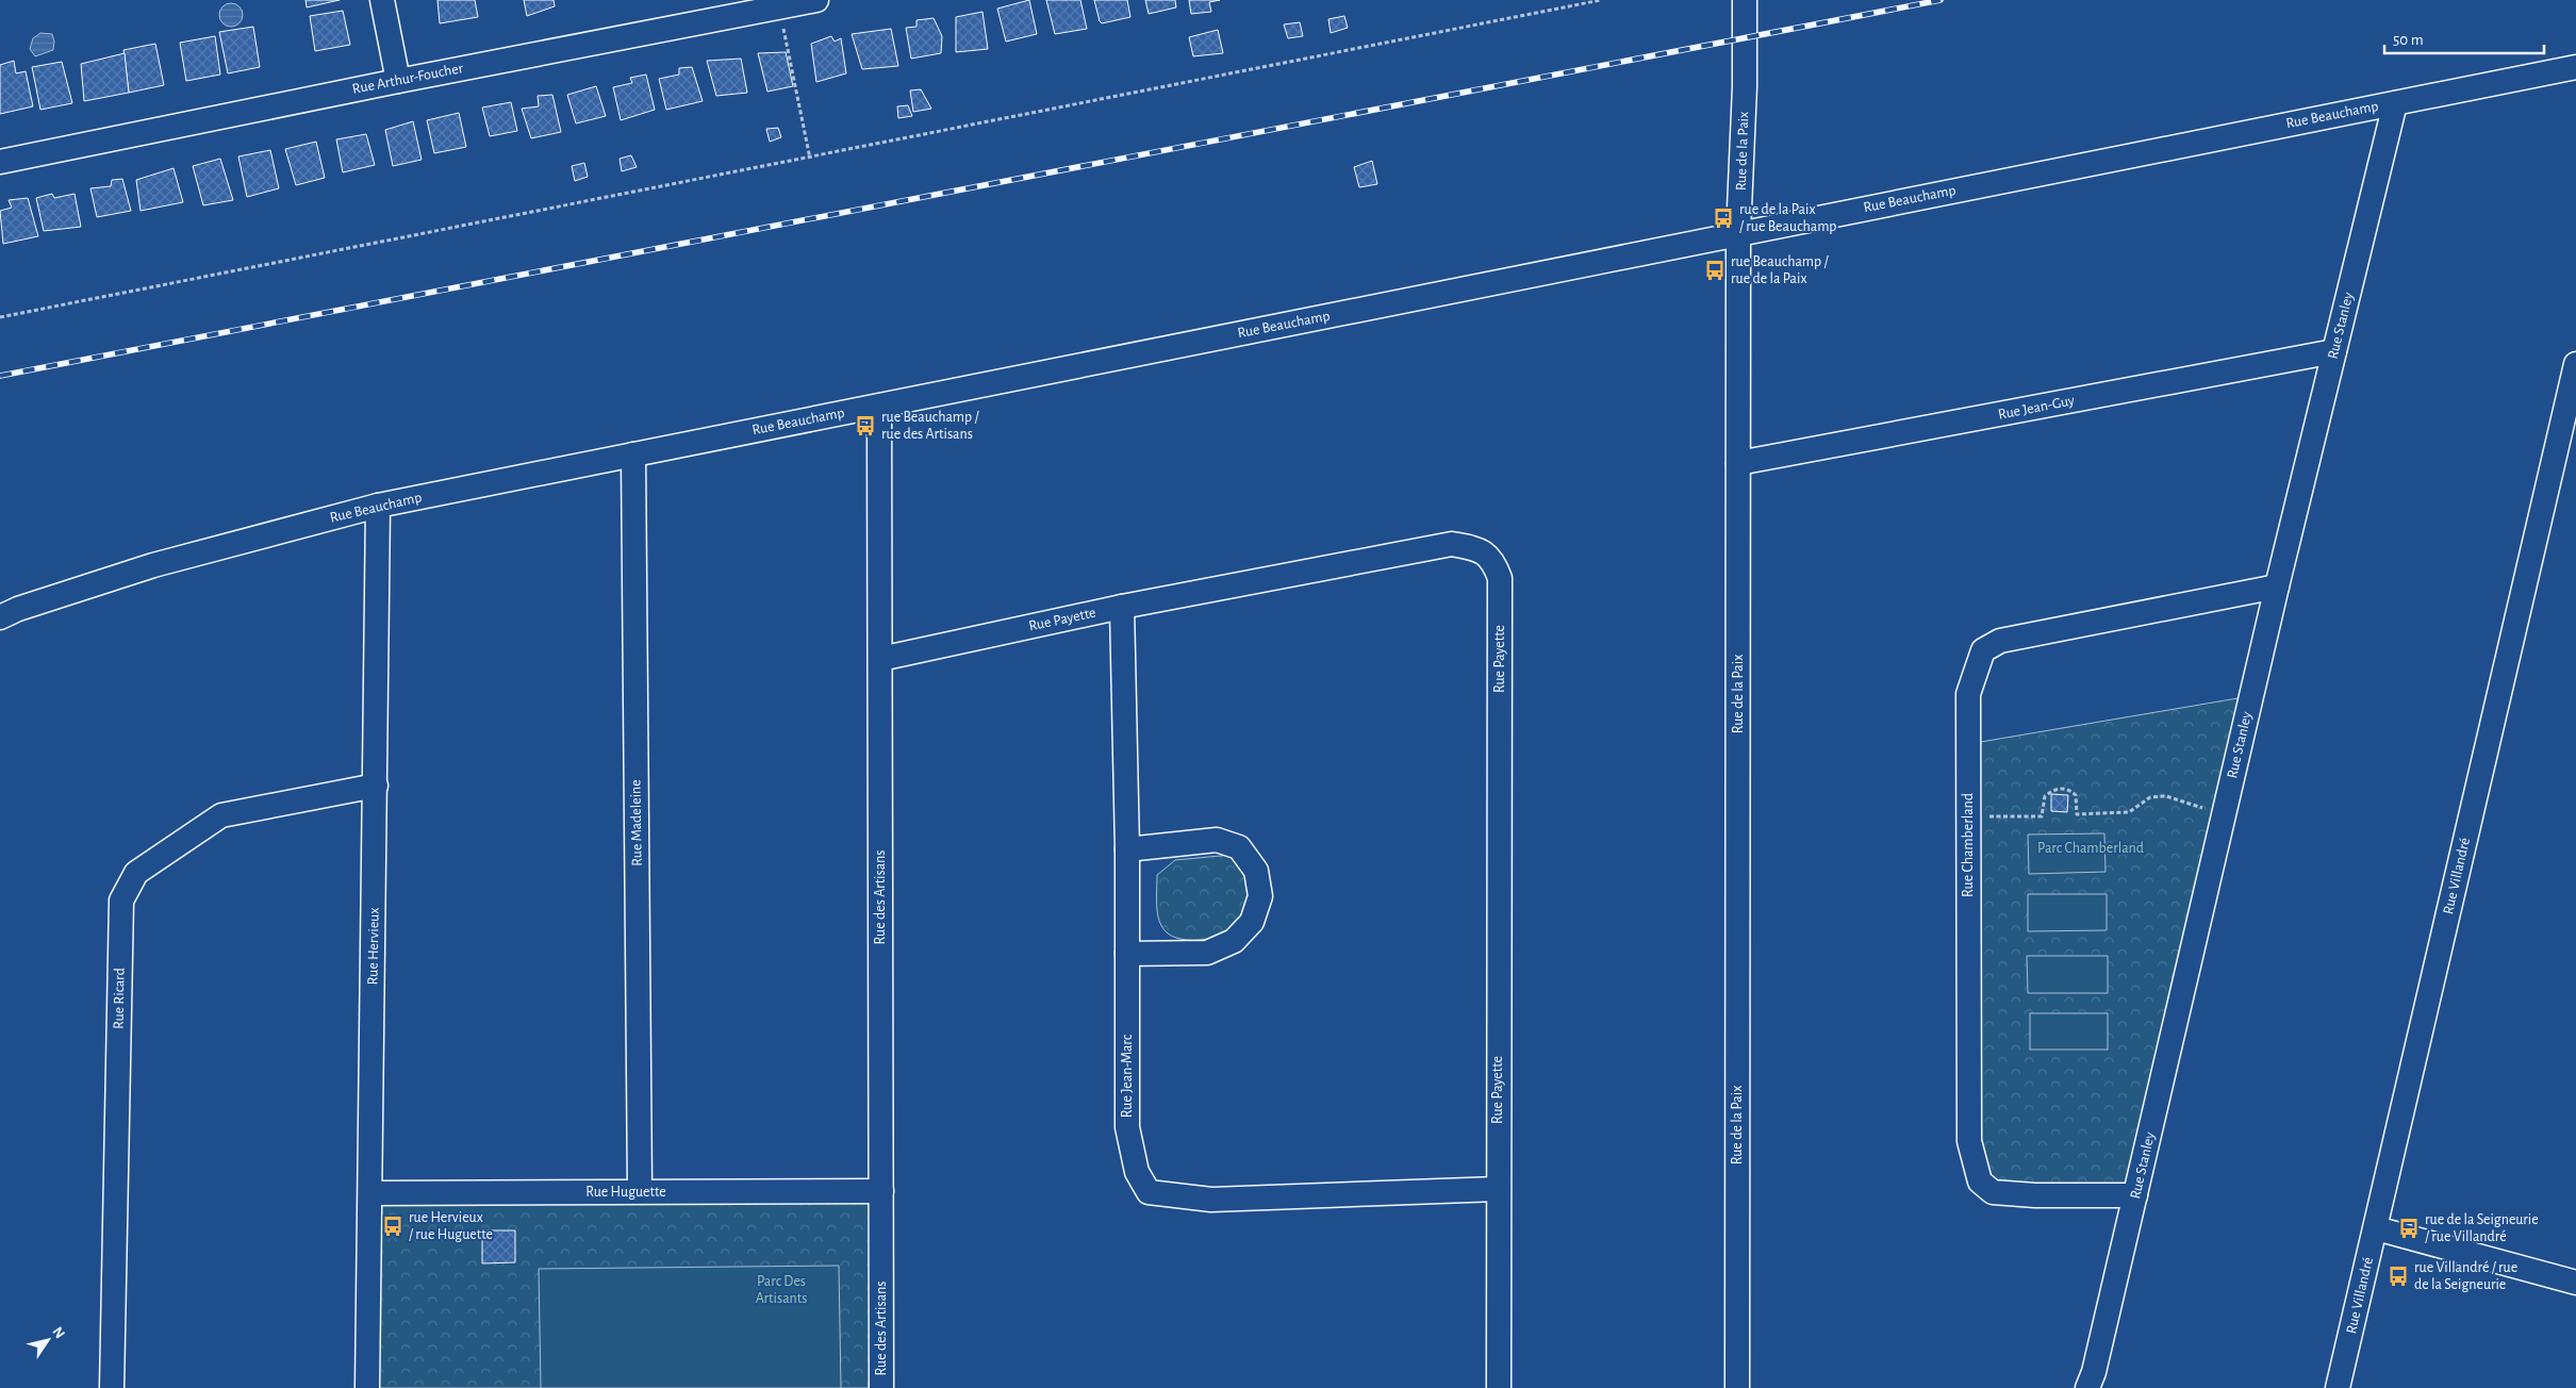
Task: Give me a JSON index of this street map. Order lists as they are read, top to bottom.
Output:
{
  "streets": {
    "street": [
      "Rue Arthur-Foucher",
      "Rue Beauchamp",
      "Rue de la Paix",
      "Rue Stanley",
      "Rue Jean-Guy",
      "Rue Payette",
      "Rue Madeleine",
      "Rue Chamberland",
      "Rue Villandré",
      "Rue des Artisans",
      "Rue Hervieux",
      "Rue Ricard",
      "Rue Jean-Marc",
      "Rue Huguette"
    ]
  },
  "crossings": [
    ["Rue Beauchamp", "Rue de la Paix"],
    ["Rue Beauchamp", "Rue Stanley"],
    ["Rue Beauchamp", "Rue Madeleine"],
    ["Rue Beauchamp", "Rue des Artisans"],
    ["Rue Beauchamp", "Rue Hervieux"],
    ["Rue de la Paix", "Rue Jean-Guy"],
    ["Rue Stanley", "Rue Jean-Guy"],
    ["Rue Stanley", "Rue Chamberland"],
    ["Rue Payette", "Rue des Artisans"],
    ["Rue Payette", "Rue Jean-Marc"],
    ["Rue Madeleine", "Rue Huguette"],
    ["Rue des Artisans", "Rue Huguette"],
    ["Rue Hervieux", "Rue Ricard"],
    ["Rue Hervieux", "Rue Huguette"]
  ],
  "parks": ["Parc Chamberland", "Parc Des Artisants"],
  "places": {
    "bus stop": [
      "rue de la Paix / rue Beauchamp",
      "rue Beauchamp / rue de la Paix",
      "rue Beauchamp / rue des Artisans",
      "rue Hervieux / rue Huguette",
      "rue de la Seigneurie / rue Villandré",
      "rue Villandré / rue de la Seigneurie"
    ]
  },
  "scale_bar": "50 m",
  "north": "top right"
}
